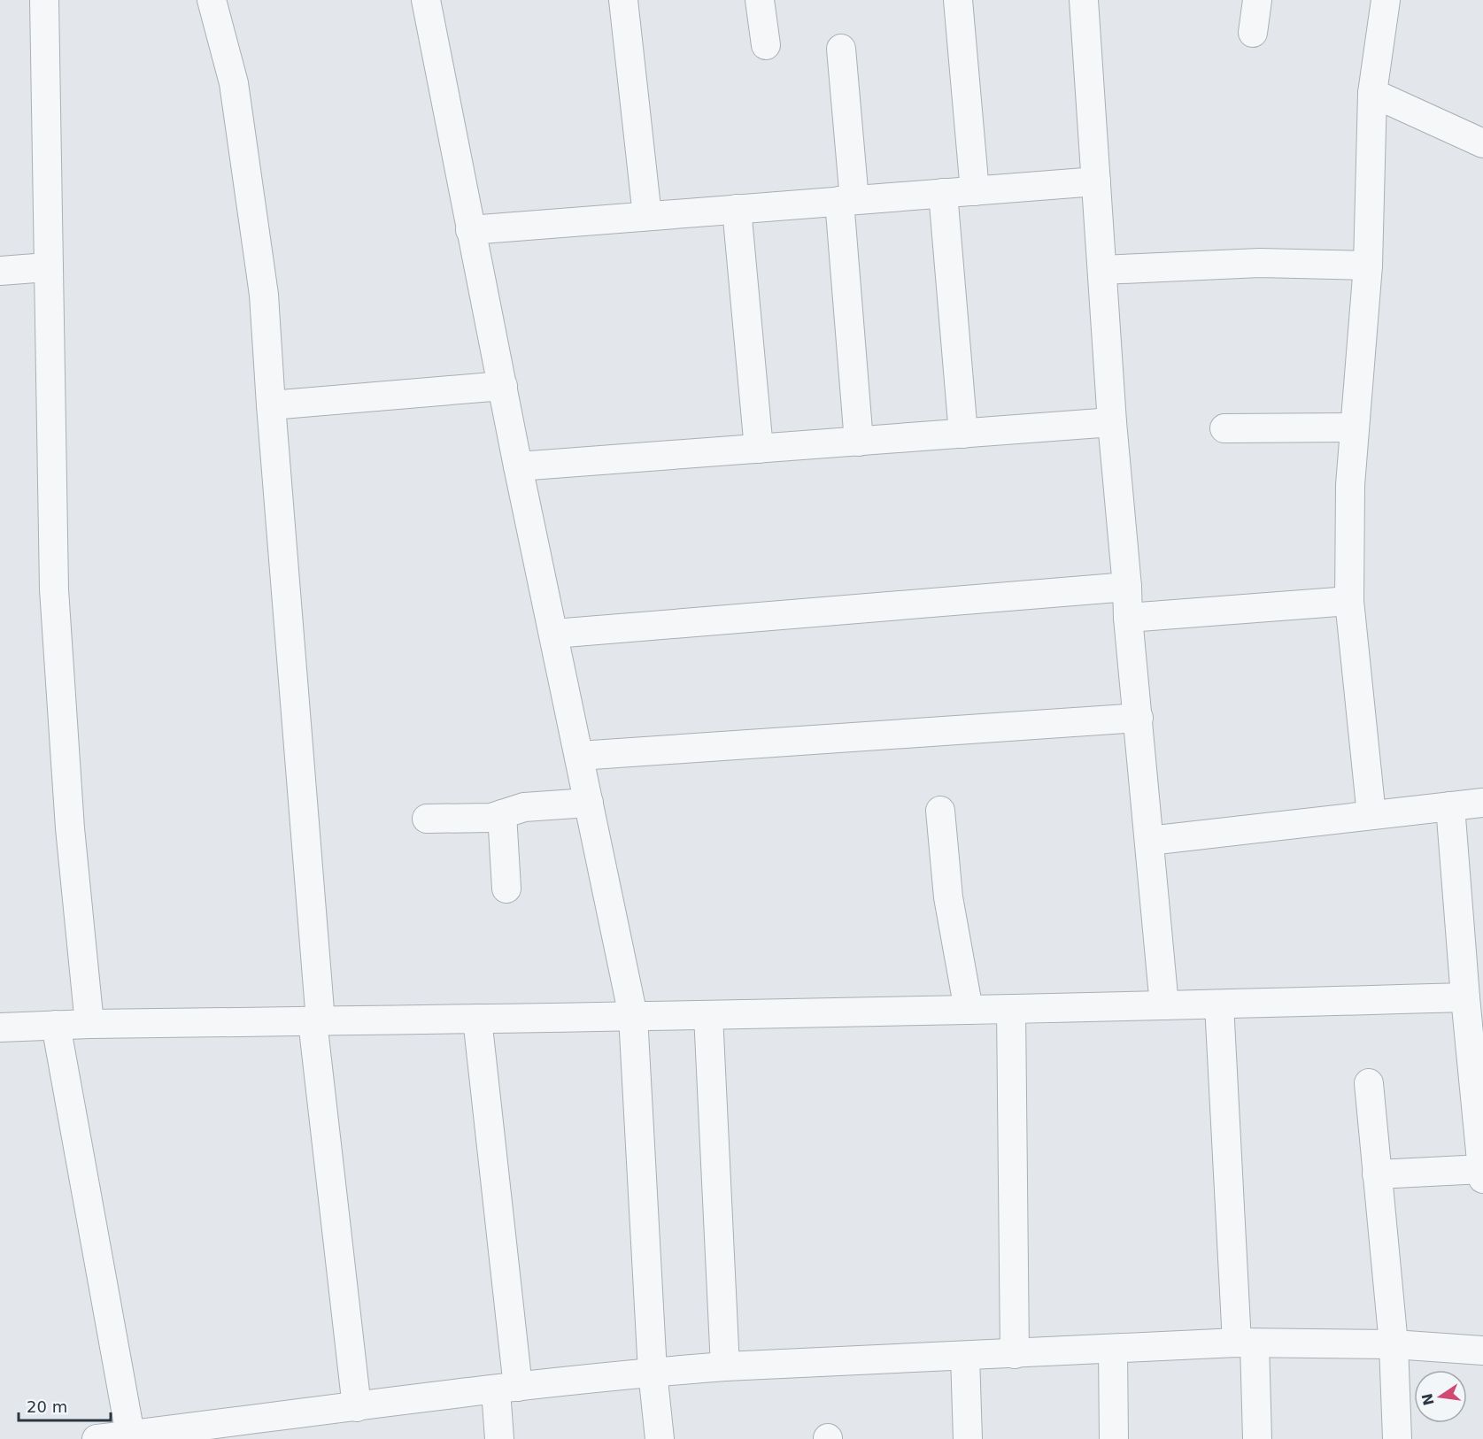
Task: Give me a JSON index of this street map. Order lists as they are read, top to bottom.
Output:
{
  "scale_bar": "20 m",
  "north": "left"
}
